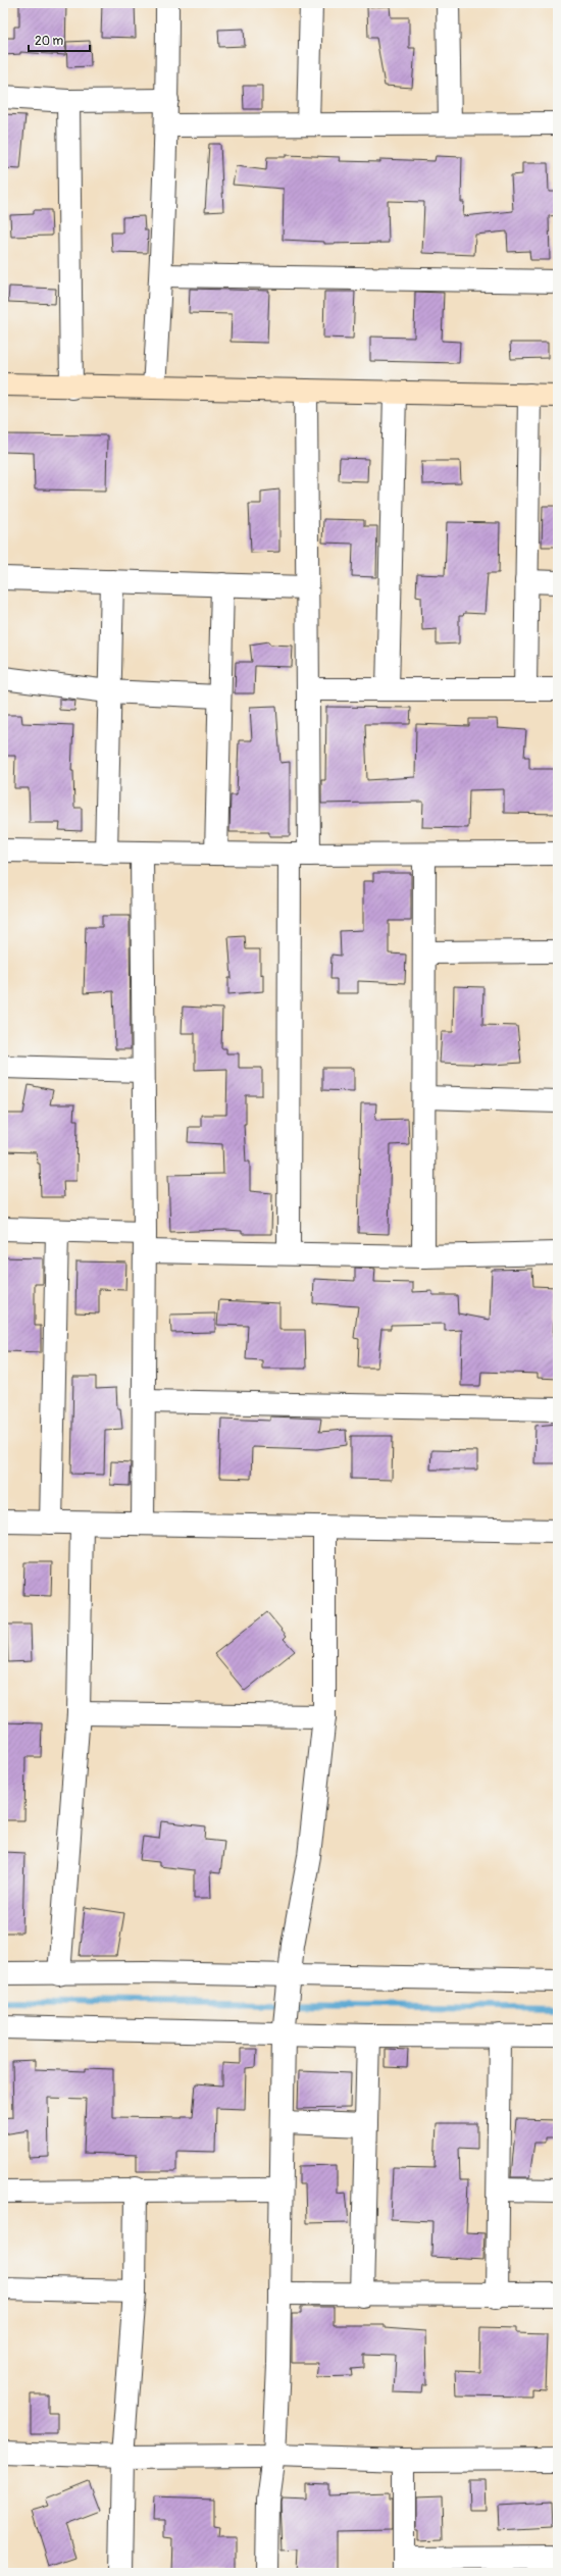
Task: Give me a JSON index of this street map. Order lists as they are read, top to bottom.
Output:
{
  "scale_bar": "20 m"
}
